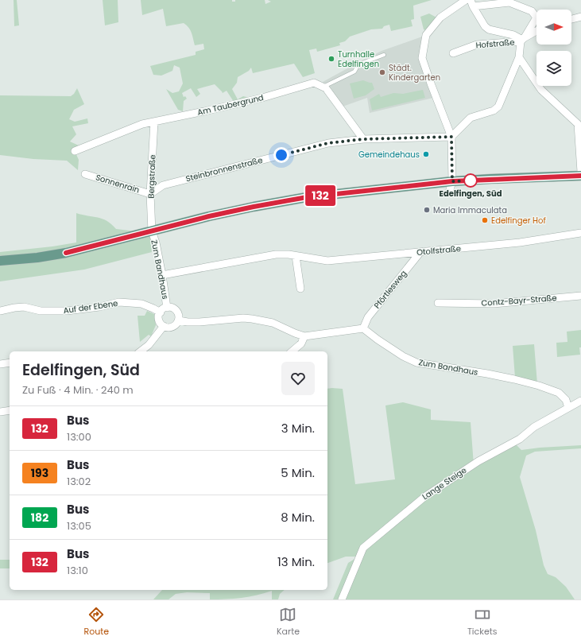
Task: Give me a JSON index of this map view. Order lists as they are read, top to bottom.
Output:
{
  "streets": {
    "street": [
      "Hofstraße",
      "Am Taubergrund",
      "Steinbronnenstraße",
      "Bergstraße",
      "Sonnenrain",
      "Otolfstraße",
      "Zum Bandhaus",
      "Pförtlesweg",
      "Contz-Bayr-Straße",
      "Auf der Ebene",
      "Lange Steige"
    ]
  },
  "crossings": [
    ["Am Taubergrund", "Bergstraße"],
    ["Steinbronnenstraße", "Bergstraße"],
    ["Steinbronnenstraße", "Sonnenrain"],
    ["Bergstraße", "Sonnenrain"],
    ["Bergstraße", "Zum Bandhaus"],
    ["Otolfstraße", "Zum Bandhaus"],
    ["Otolfstraße", "Pförtlesweg"],
    ["Zum Bandhaus", "Pförtlesweg"],
    ["Zum Bandhaus", "Auf der Ebene"],
    ["Zum Bandhaus", "Lange Steige"]
  ],
  "places": [
    "Turnhalle Edelfingen",
    "Städt. Kindergarten",
    "Gemeindehaus",
    "Edelfingen, Süd",
    "Maria Immaculata",
    "Edelfinger Hof"
  ],
  "lines": ["bus line 132"],
  "north": "right",
  "page": {
    "on_map": "132",
    "heading": ["Edelfingen, Süd", "Zu Fuß · 4 Min. · 240 m"],
    "list": [
      {
        "mark": "132",
        "name": "Bus",
        "note": "13:00",
        "value": "3 Min."
      },
      {
        "mark": "193",
        "name": "Bus",
        "note": "13:02",
        "value": "5 Min."
      },
      {
        "mark": "182",
        "name": "Bus",
        "note": "13:05",
        "value": "8 Min."
      },
      {
        "mark": "132",
        "name": "Bus",
        "note": "13:10",
        "value": "13 Min."
      }
    ],
    "tabs": ["Route", "Karte", "Tickets"]
  }
}
